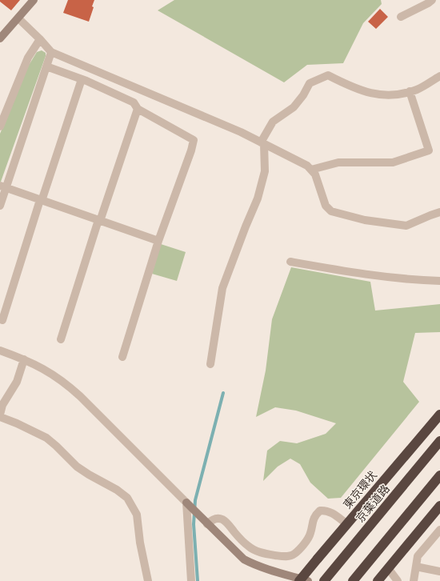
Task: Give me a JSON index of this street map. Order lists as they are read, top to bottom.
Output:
{
  "streets": {
    "highway": ["東京環状", "京葉道路"]
  }
}
